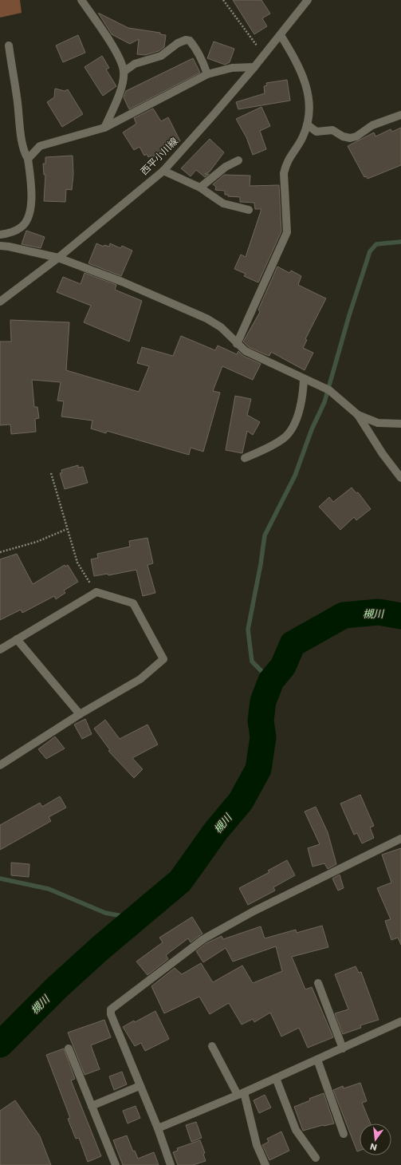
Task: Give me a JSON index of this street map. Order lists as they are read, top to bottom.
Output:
{
  "streets": {
    "street": ["西平小川線"]
  },
  "water": ["槻川"],
  "north": "bottom"
}
